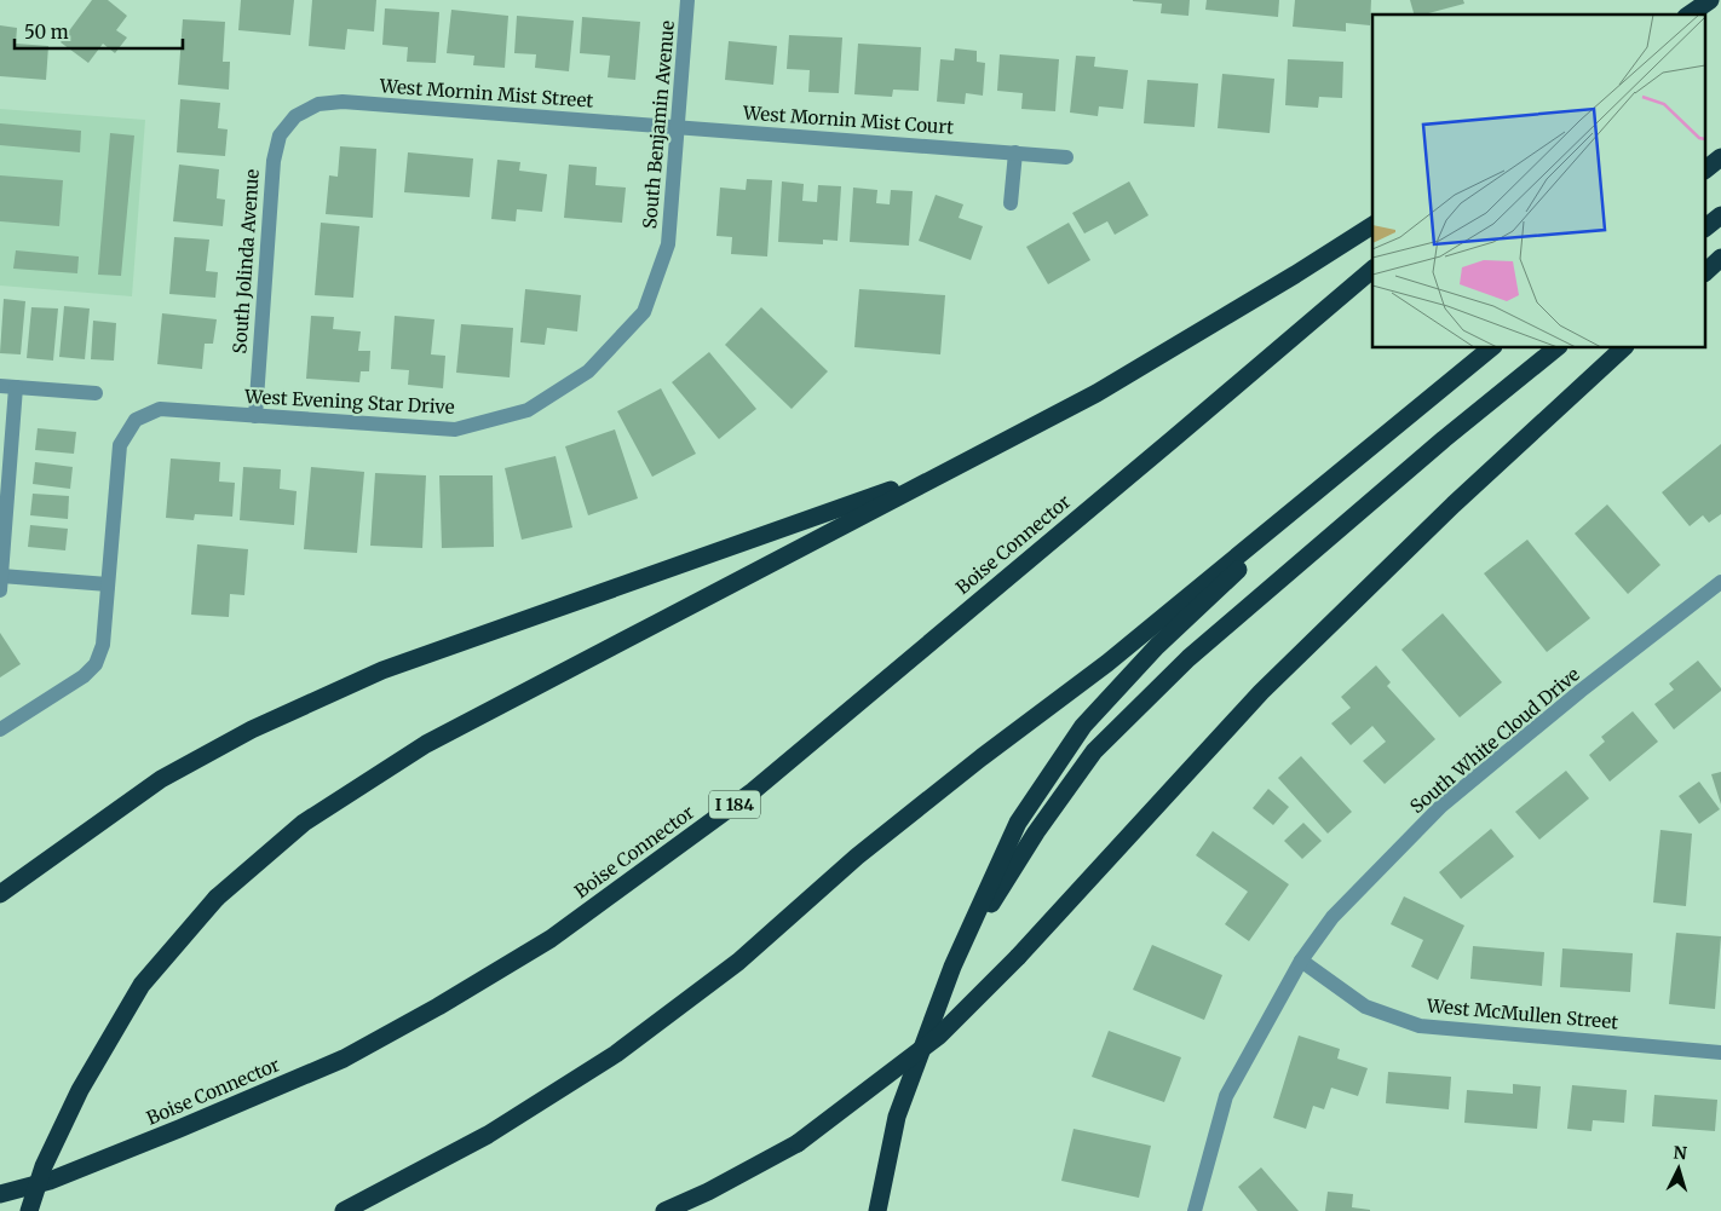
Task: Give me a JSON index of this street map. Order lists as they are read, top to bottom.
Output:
{
  "streets": {
    "highway": ["Boise Connector", "I 184"],
    "street": [
      "West Mornin Mist Street",
      "West Mornin Mist Court",
      "South Benjamin Avenue",
      "South Jolinda Avenue",
      "West Evening Star Drive",
      "South White Cloud Drive",
      "West McMullen Street"
    ]
  },
  "crossings": [
    ["West Mornin Mist Street", "West Mornin Mist Court"],
    ["West Mornin Mist Street", "South Benjamin Avenue"],
    ["West Mornin Mist Street", "South Jolinda Avenue"],
    ["West Mornin Mist Court", "South Benjamin Avenue"],
    ["South Benjamin Avenue", "West Evening Star Drive"],
    ["South Jolinda Avenue", "West Evening Star Drive"],
    ["South White Cloud Drive", "West McMullen Street"]
  ],
  "scale_bar": "50 m",
  "north": "top"
}
